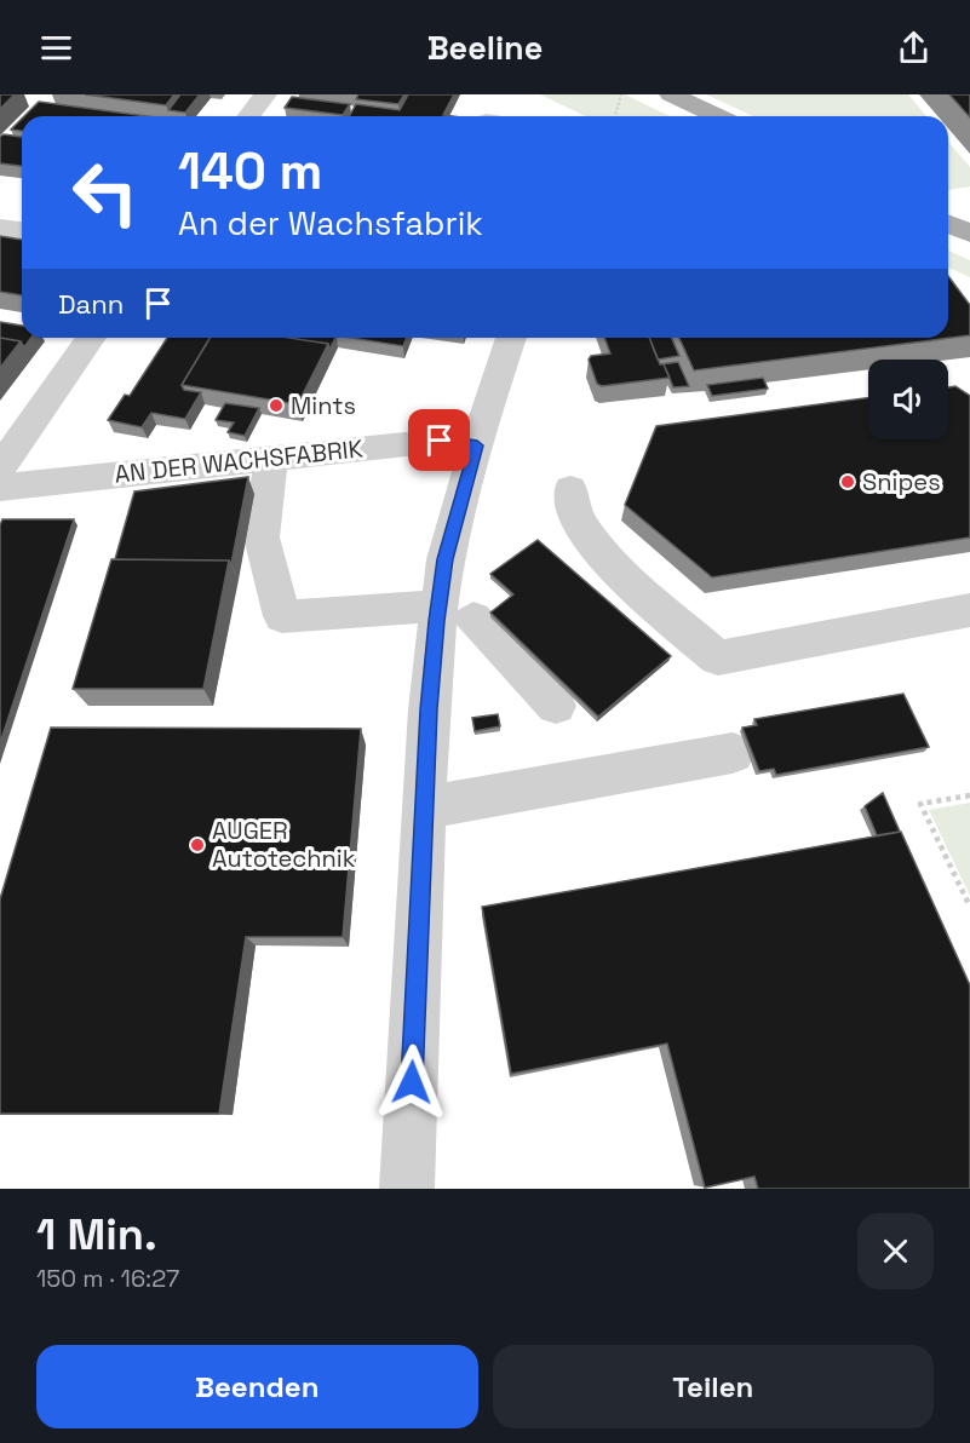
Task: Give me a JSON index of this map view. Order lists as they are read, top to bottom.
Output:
{
  "streets": {
    "street": ["AN DER WACHSFABRIK"]
  },
  "places": ["Mints", "Snipes", "AUGER Autotechnik"],
  "page": {
    "header": "Beeline",
    "turn": ["140 m", "An der Wachsfabrik"],
    "then": "Dann",
    "heading": ["1 Min.", "150 m · 16:27"],
    "buttons": ["Beenden", "Teilen"]
  }
}
